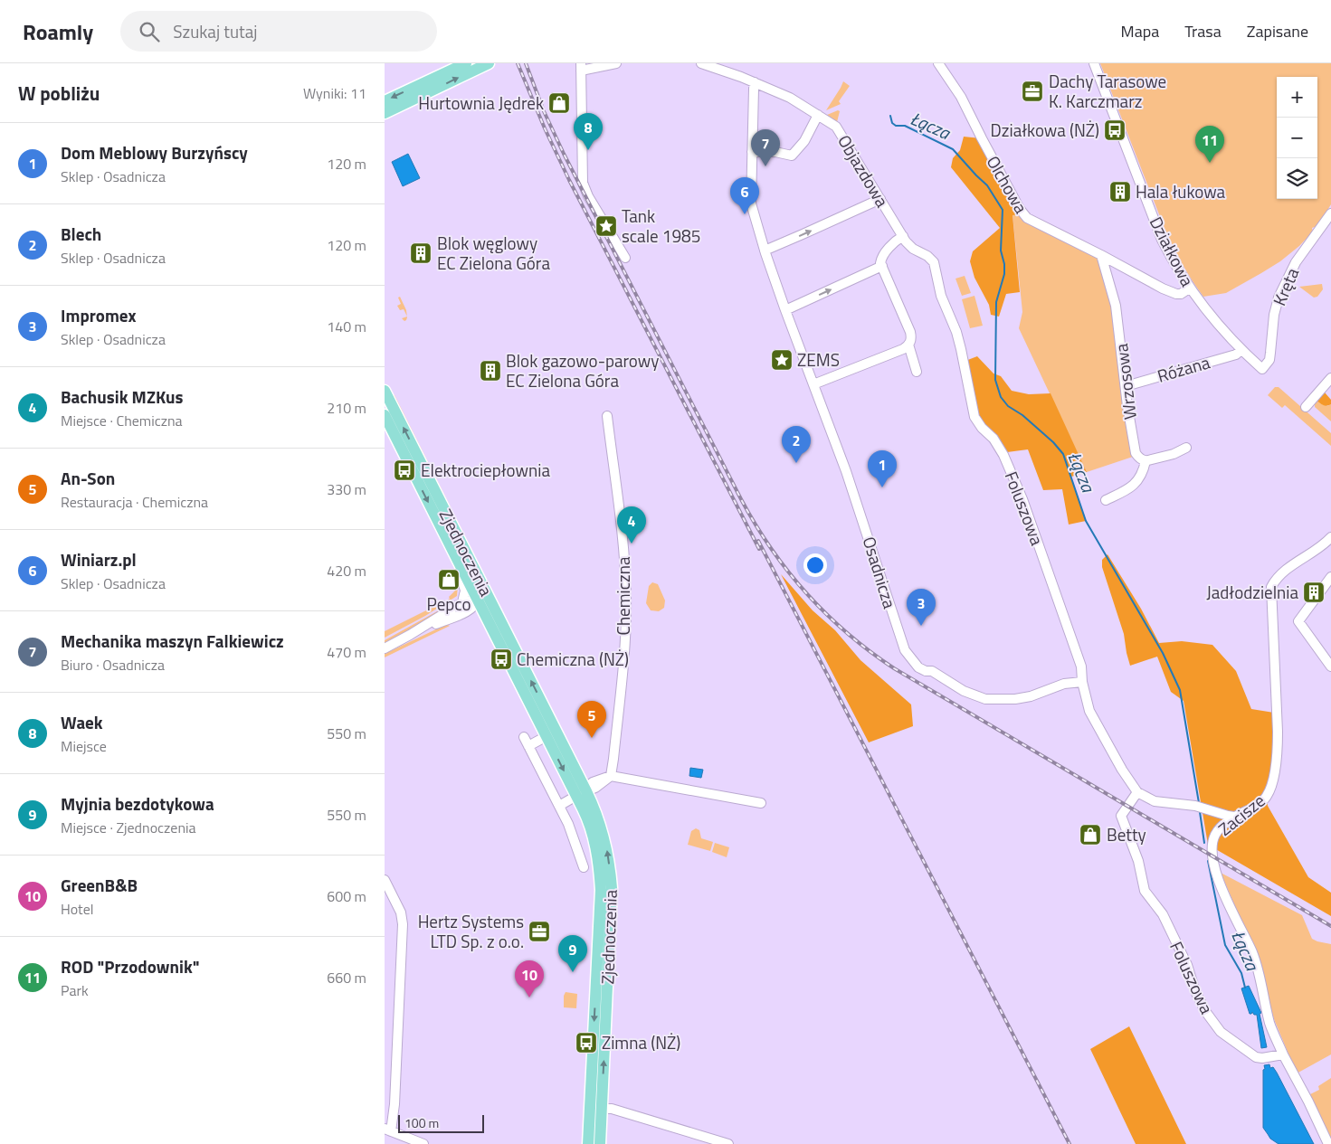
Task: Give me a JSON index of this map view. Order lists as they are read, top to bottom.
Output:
{
  "streets": {
    "main road": ["Zjednoczenia"],
    "street": [
      "Objazdowa",
      "Olchowa",
      "Działkowa",
      "Kręta",
      "Różana",
      "Wrzosowa",
      "Foluszowa",
      "Osadnicza",
      "Chemiczna",
      "Zacisze"
    ]
  },
  "crossings": [
    ["Objazdowa", "Foluszowa"],
    ["Objazdowa", "Osadnicza"],
    ["Olchowa", "Działkowa"],
    ["Olchowa", "Wrzosowa"],
    ["Działkowa", "Kręta"],
    ["Działkowa", "Różana"],
    ["Różana", "Wrzosowa"],
    ["Foluszowa", "Osadnicza"],
    ["Foluszowa", "Zacisze"]
  ],
  "water": ["Łącza"],
  "places": {
    "office": ["Dachy Tarasowe K. Karczmarz", "Hertz Systems LTD Sp. z o.o."],
    "shop": ["Hurtownia Jędrek", "Pepco", "Betty"],
    "bus stop": [
      "Działkowa (NŻ)",
      "Elektrociepłownia",
      "Chemiczna (NŻ)",
      "Zimna (NŻ)"
    ],
    "building": [
      "Hala łukowa",
      "Blok węglowy EC Zielona Góra",
      "Blok gazowo-parowy EC Zielona Góra",
      "Jadłodzielnia"
    ],
    "place": ["Tank scale 1985", "ZEMS"]
  },
  "scale_bar": "100 m",
  "page": {
    "header": "Roamly",
    "search": "Szukaj tutaj",
    "nav": ["Mapa", "Trasa", "Zapisane"],
    "heading": ["W pobliżu", "Wyniki: 11"],
    "map_buttons": ["+", "−"],
    "pins": [
      "8",
      "11",
      "7",
      "6",
      "2",
      "1",
      "4",
      "3",
      "5",
      "9",
      "10"
    ],
    "list": [
      {
        "mark": "1",
        "name": "Dom Meblowy Burzyńscy",
        "note": "Sklep · Osadnicza",
        "value": "120 m"
      },
      {
        "mark": "2",
        "name": "Blech",
        "note": "Sklep · Osadnicza",
        "value": "120 m"
      },
      {
        "mark": "3",
        "name": "Impromex",
        "note": "Sklep · Osadnicza",
        "value": "140 m"
      },
      {
        "mark": "4",
        "name": "Bachusik MZKus",
        "note": "Miejsce · Chemiczna",
        "value": "210 m"
      },
      {
        "mark": "5",
        "name": "An-Son",
        "note": "Restauracja · Chemiczna",
        "value": "330 m"
      },
      {
        "mark": "6",
        "name": "Winiarz.pl",
        "note": "Sklep · Osadnicza",
        "value": "420 m"
      },
      {
        "mark": "7",
        "name": "Mechanika maszyn Falkiewicz",
        "note": "Biuro · Osadnicza",
        "value": "470 m"
      },
      {
        "mark": "8",
        "name": "Waek",
        "note": "Miejsce",
        "value": "550 m"
      },
      {
        "mark": "9",
        "name": "Myjnia bezdotykowa",
        "note": "Miejsce · Zjednoczenia",
        "value": "550 m"
      },
      {
        "mark": "10",
        "name": "GreenB&B",
        "note": "Hotel",
        "value": "600 m"
      },
      {
        "mark": "11",
        "name": "ROD \"Przodownik\"",
        "note": "Park",
        "value": "660 m"
      }
    ],
    "scale": "100 m"
  }
}
